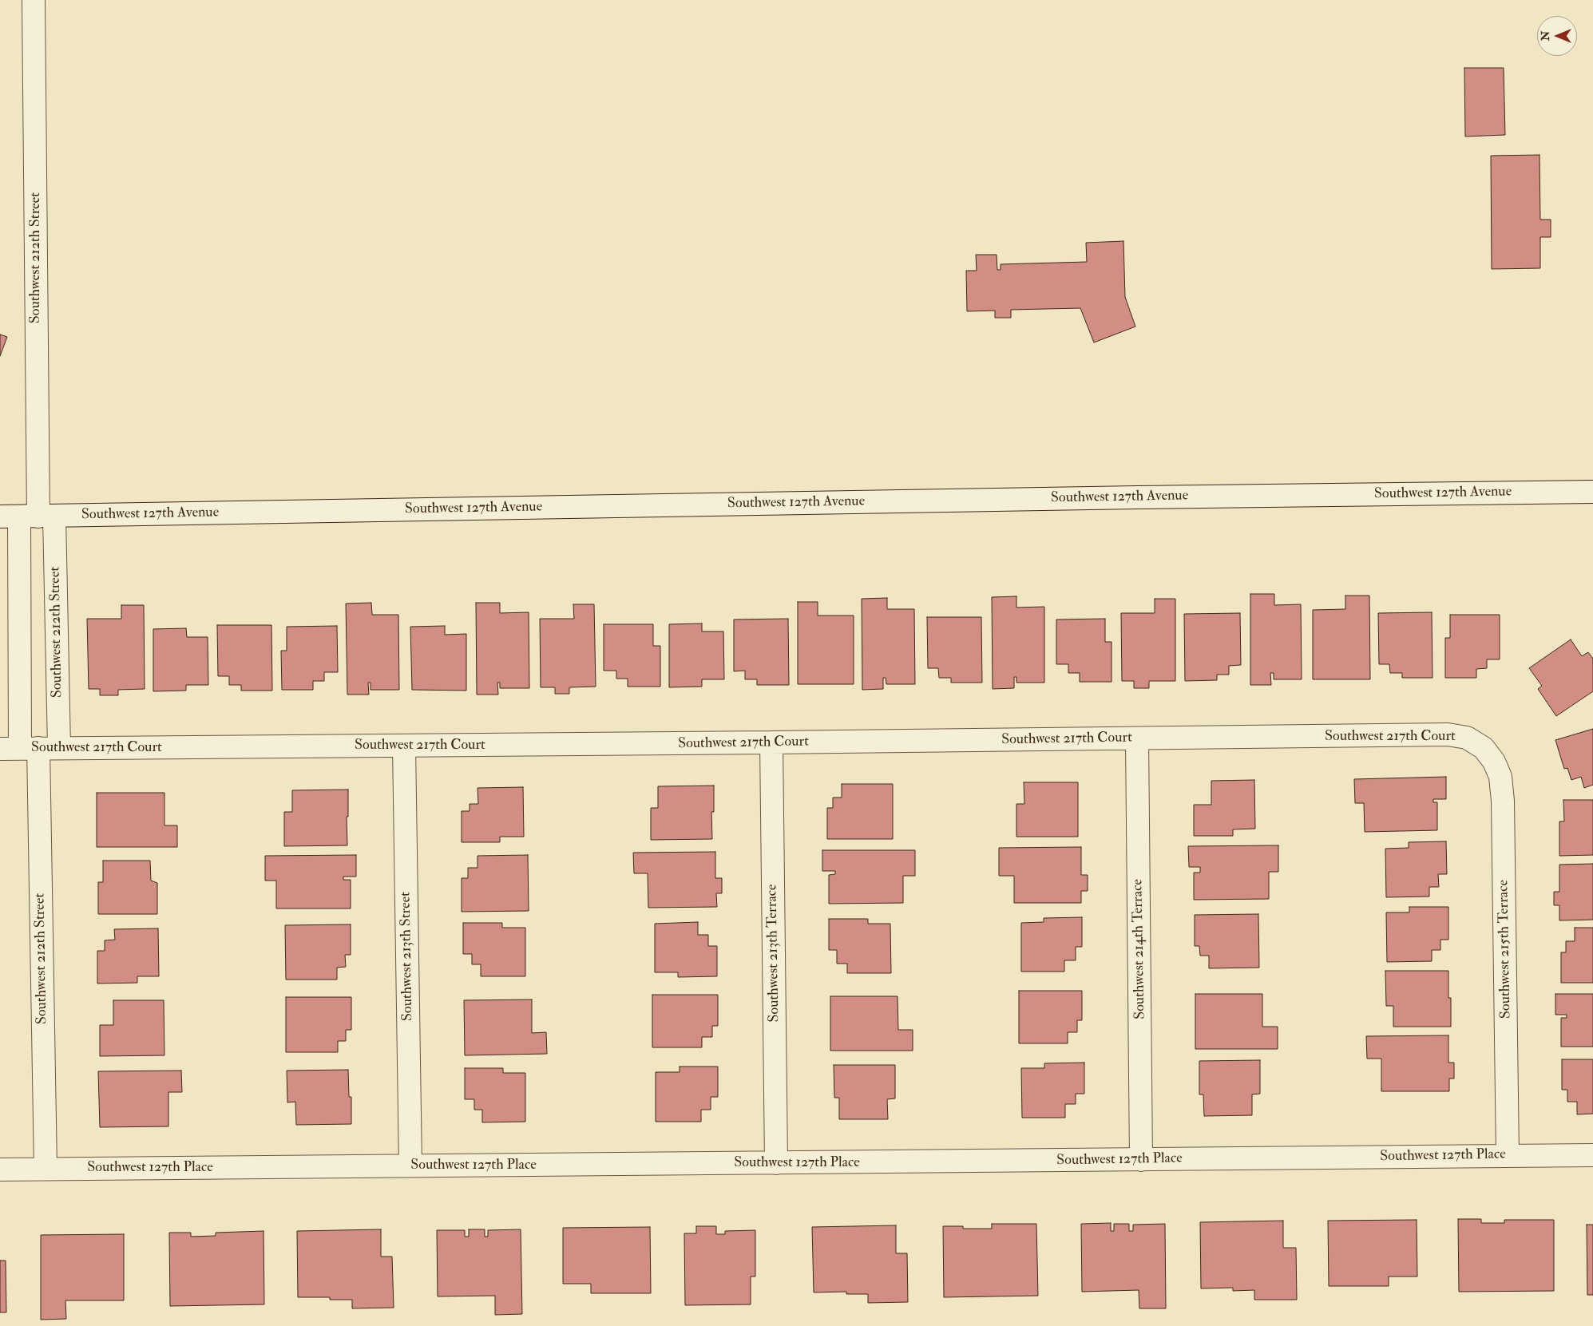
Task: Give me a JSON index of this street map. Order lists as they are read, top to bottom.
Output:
{
  "streets": {
    "street": [
      "Southwest 212th Street",
      "Southwest 127th Avenue",
      "Southwest 217th Court",
      "Southwest 214th Terrace",
      "Southwest 215th Terrace",
      "Southwest 213th Terrace",
      "Southwest 213th Street",
      "Southwest 127th Place"
    ]
  },
  "crossings": [
    ["Southwest 212th Street", "Southwest 127th Avenue"],
    ["Southwest 212th Street", "Southwest 217th Court"],
    ["Southwest 212th Street", "Southwest 127th Place"],
    ["Southwest 217th Court", "Southwest 214th Terrace"],
    ["Southwest 217th Court", "Southwest 215th Terrace"],
    ["Southwest 217th Court", "Southwest 213th Terrace"],
    ["Southwest 217th Court", "Southwest 213th Street"],
    ["Southwest 214th Terrace", "Southwest 127th Place"],
    ["Southwest 215th Terrace", "Southwest 127th Place"],
    ["Southwest 213th Terrace", "Southwest 127th Place"],
    ["Southwest 213th Street", "Southwest 127th Place"]
  ],
  "north": "left"
}
